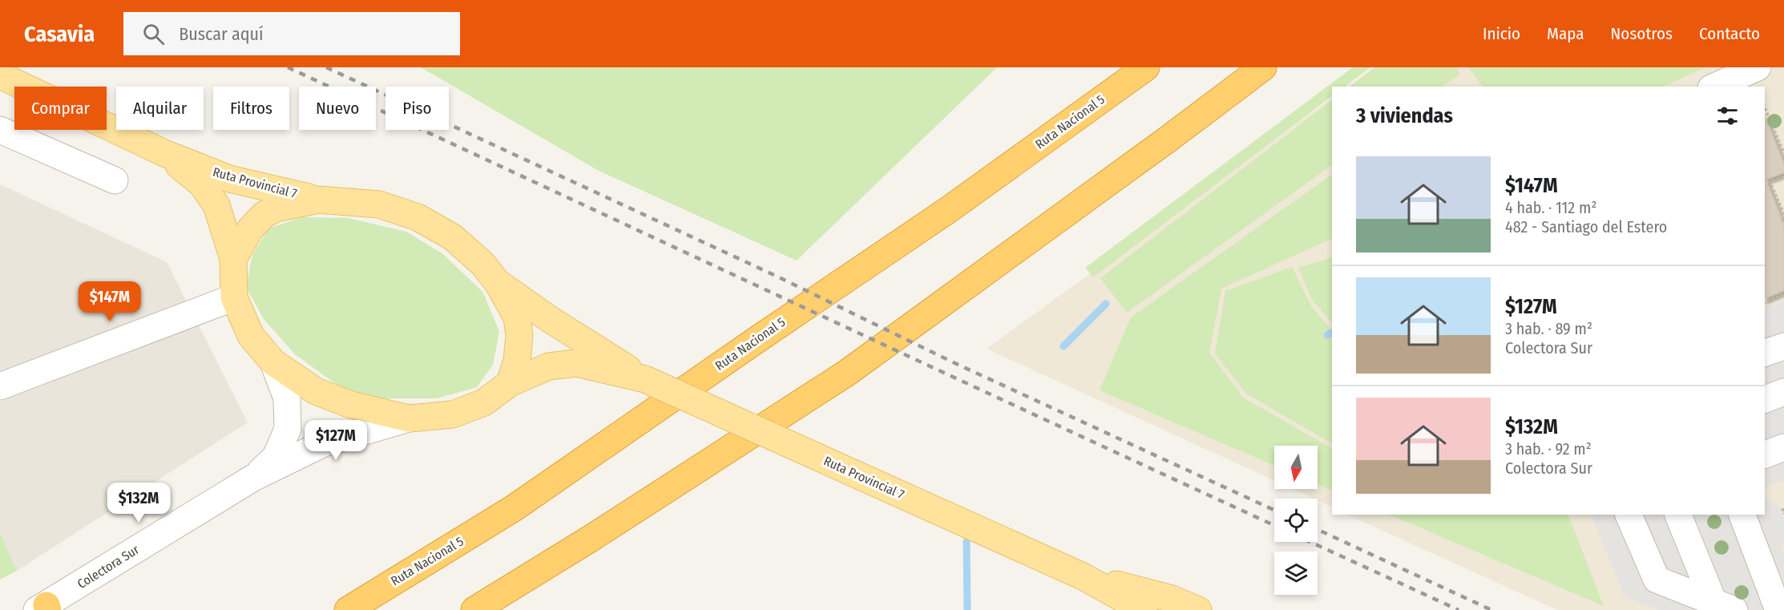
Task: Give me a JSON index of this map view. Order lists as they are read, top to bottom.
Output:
{
  "streets": {
    "highway": ["Ruta Nacional 5"],
    "main road": ["Ruta Provincial 7"],
    "street": ["Colectora Sur"]
  },
  "crossings": [
    ["Ruta Provincial 7", "Colectora Sur"]
  ],
  "north": "bottom",
  "page": {
    "header": "Casavia",
    "search": "Buscar aquí",
    "nav": [
      "Inicio",
      "Mapa",
      "Nosotros",
      "Contacto"
    ],
    "chip": [
      "Comprar",
      "Alquilar",
      "Filtros",
      "Nuevo",
      "Piso"
    ],
    "heading": "3 viviendas",
    "list": [
      {
        "name": "$147M",
        "note": "4 hab. · 112 m² · 482 - Santiago del Estero"
      },
      {
        "name": "$127M",
        "note": "3 hab. · 89 m² · Colectora Sur"
      },
      {
        "name": "$132M",
        "note": "3 hab. · 92 m² · Colectora Sur"
      }
    ],
    "price": ["$147M", "$127M", "$132M"]
  }
}
